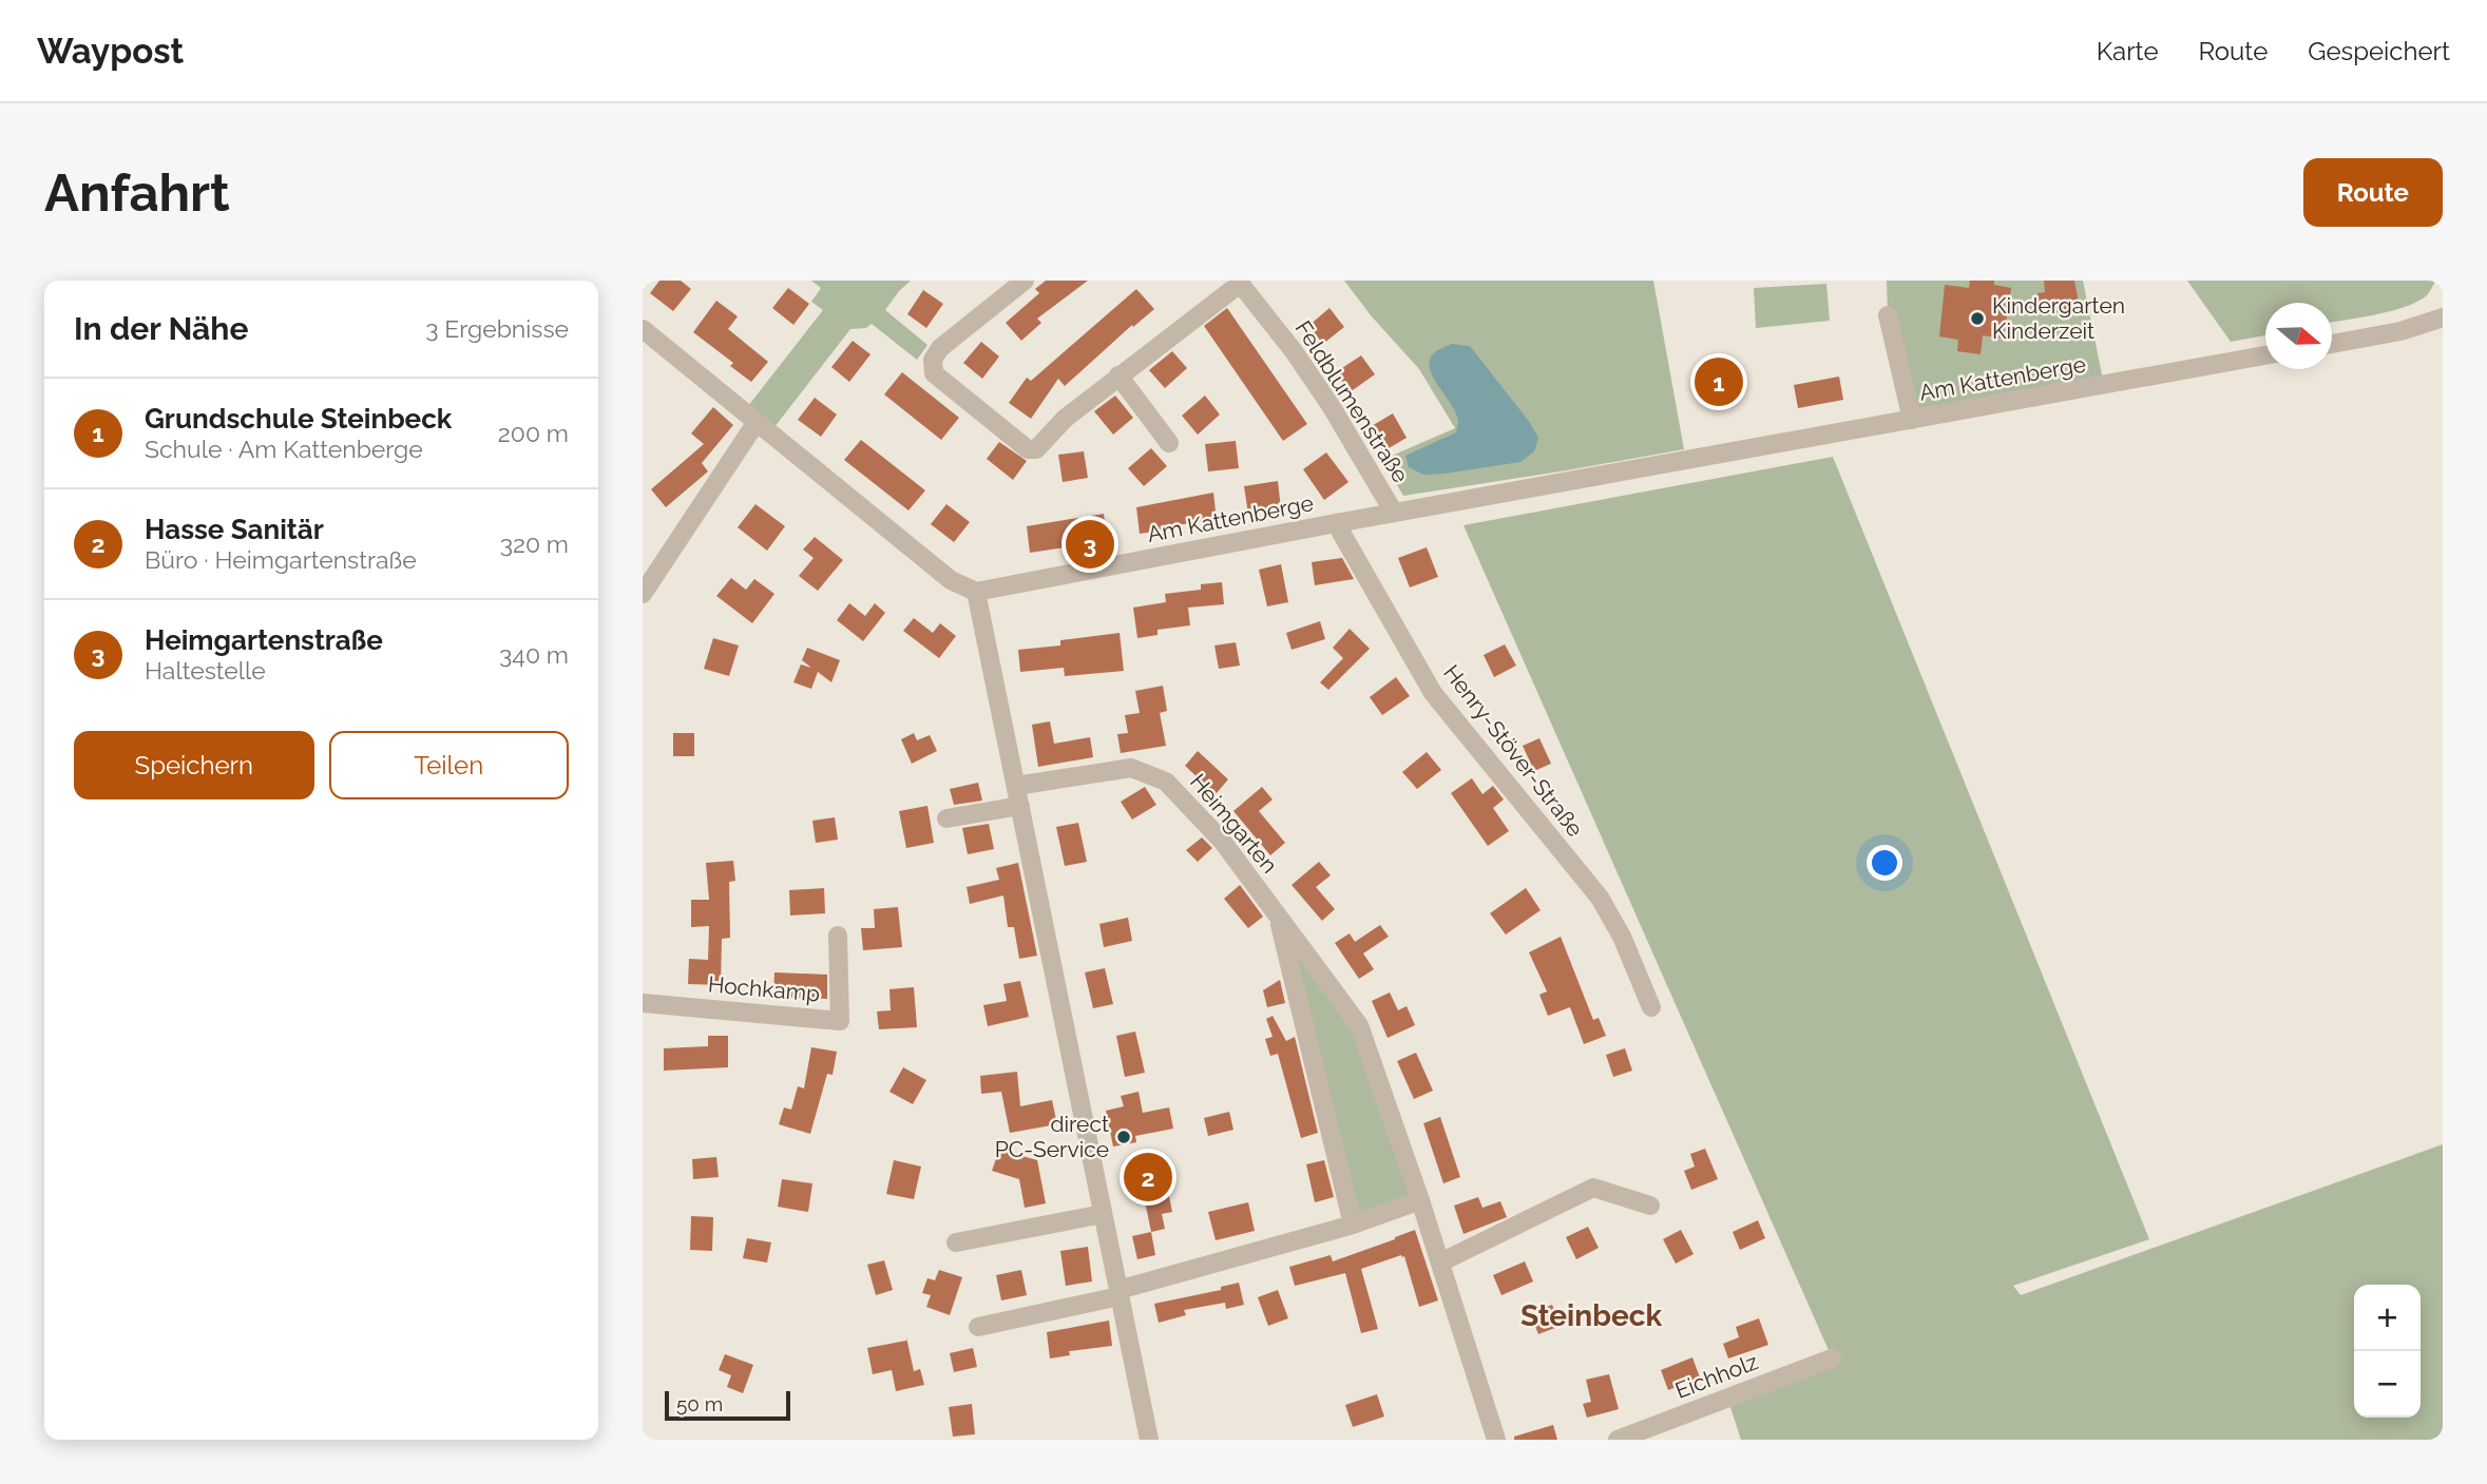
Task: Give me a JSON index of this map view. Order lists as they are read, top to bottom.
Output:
{
  "streets": {
    "street": [
      "Am Kattenberge",
      "Feldblumenstraße",
      "Henry-Stöver-Straße",
      "Heimgarten",
      "Hochkamp",
      "Eichholz"
    ]
  },
  "crossings": [
    ["Am Kattenberge", "Feldblumenstraße"],
    ["Am Kattenberge", "Henry-Stöver-Straße"]
  ],
  "districts": ["Steinbeck"],
  "places": ["Kindergarten Kinderzeit", "direct PC-Service"],
  "scale_bar": "50 m",
  "north": "right",
  "page": {
    "header": "Waypost",
    "nav": ["Karte", "Route", "Gespeichert"],
    "buttons": [
      "Route",
      ["Speichern", "Teilen"]
    ],
    "title": "Anfahrt",
    "heading": ["In der Nähe", "3 Ergebnisse"],
    "pins": ["1", "3", "2"],
    "list": [
      {
        "mark": "1",
        "name": "Grundschule Steinbeck",
        "note": "Schule · Am Kattenberge",
        "value": "200 m"
      },
      {
        "mark": "2",
        "name": "Hasse Sanitär",
        "note": "Büro · Heimgartenstraße",
        "value": "320 m"
      },
      {
        "mark": "3",
        "name": "Heimgartenstraße",
        "note": "Haltestelle",
        "value": "340 m"
      }
    ],
    "map_buttons": ["+", "−"],
    "scale": "50 m"
  }
}
